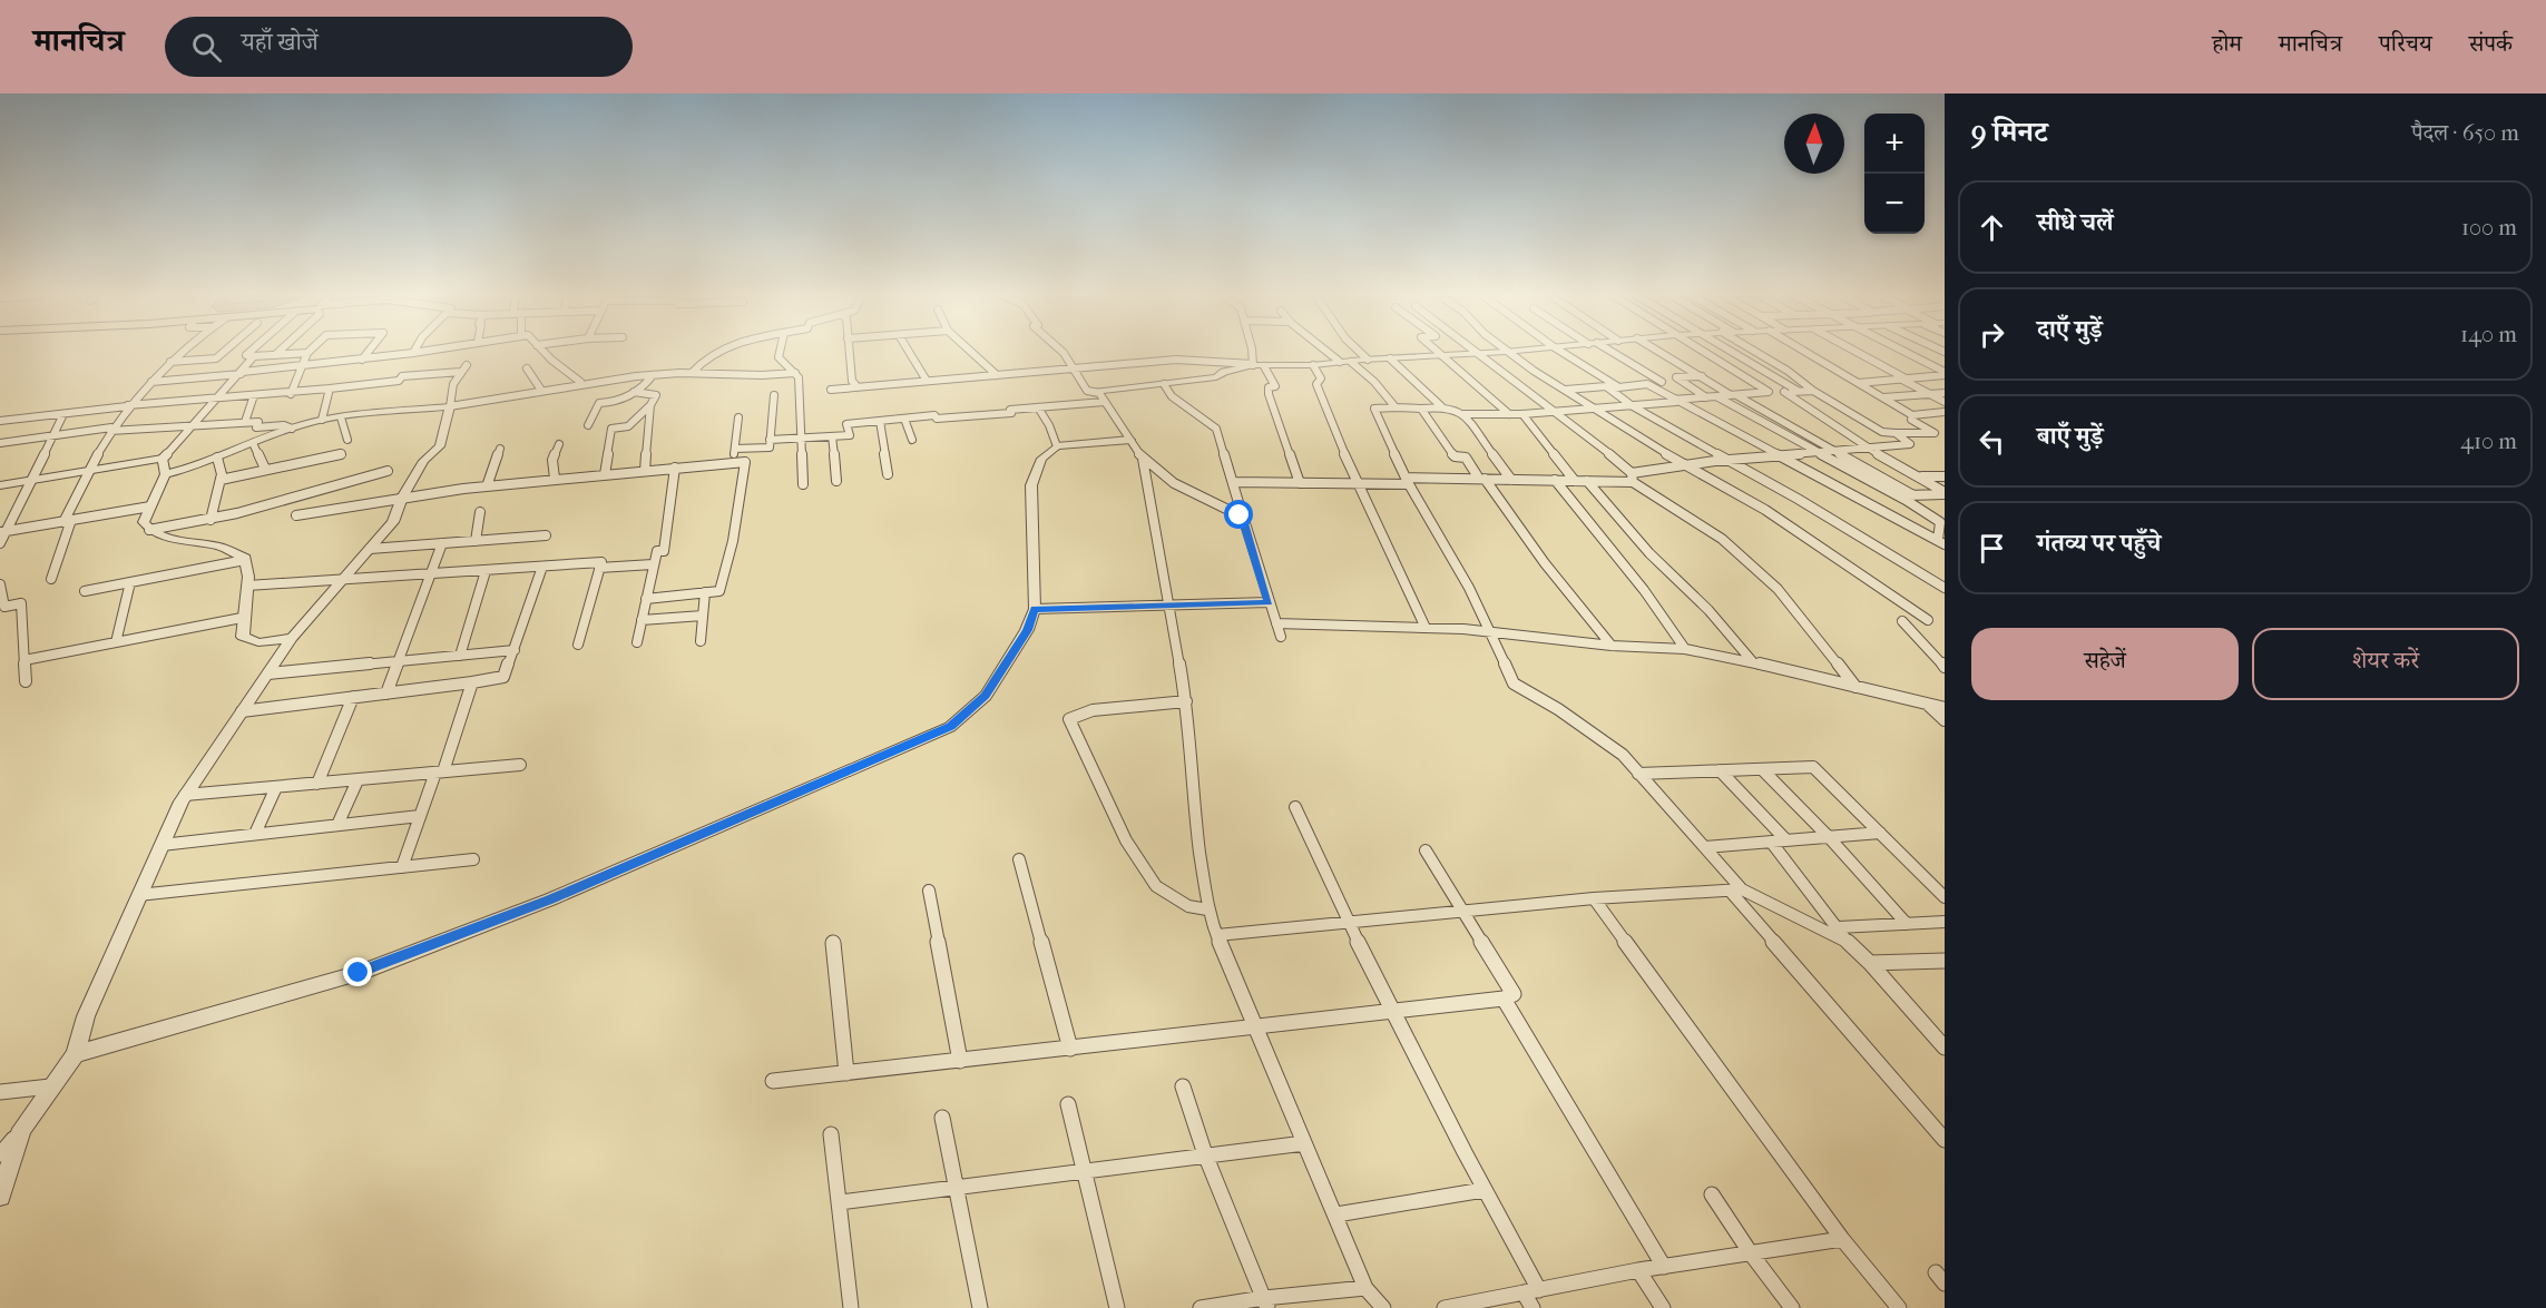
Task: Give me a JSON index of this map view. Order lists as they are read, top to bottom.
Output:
{
  "north": "top",
  "page": {
    "header": "मानचित्र",
    "search": "यहाँ खोजें",
    "nav": [
      "होम",
      "मानचित्र",
      "परिचय",
      "संपर्क"
    ],
    "heading": ["9 मिनट", "पैदल · 650 m"],
    "map_buttons": ["+", "−"],
    "list": [
      ["सीधे चलें", "100 m"],
      ["दाएँ मुड़ें", "140 m"],
      ["बाएँ मुड़ें", "410 m"],
      "गंतव्य पर पहुँचे"
    ],
    "buttons": ["सहेजें", "शेयर करें"]
  }
}
